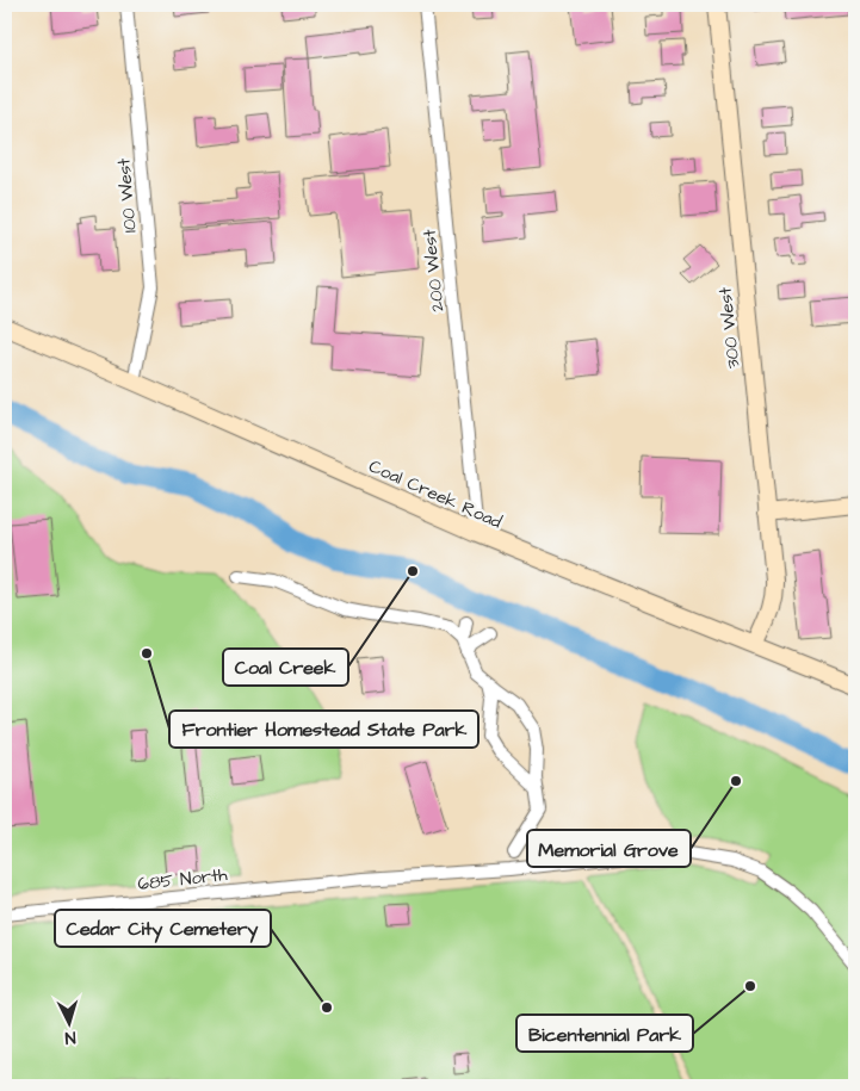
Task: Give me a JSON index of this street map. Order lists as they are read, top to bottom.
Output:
{
  "streets": {
    "main road": ["300 West", "Coal Creek Road"],
    "street": ["100 West", "200 West", "685 North"]
  },
  "crossings": [
    ["100 West", "Coal Creek Road"],
    ["200 West", "Coal Creek Road"],
    ["300 West", "Coal Creek Road"]
  ],
  "places": [
    "Coal Creek",
    "Frontier Homestead State Park",
    "Memorial Grove",
    "Bicentennial Park",
    "Cedar City Cemetery"
  ],
  "north": "bottom"
}
